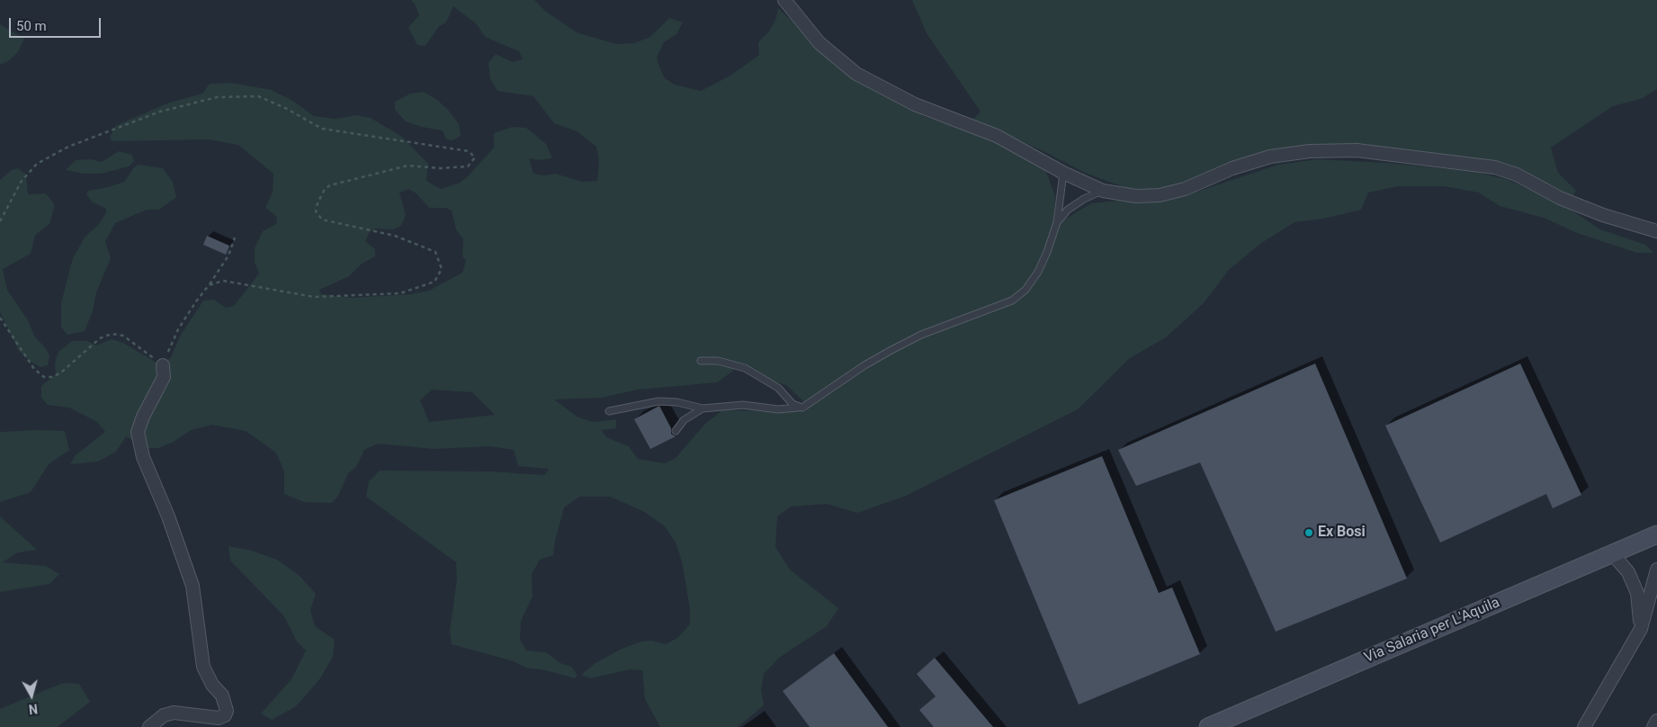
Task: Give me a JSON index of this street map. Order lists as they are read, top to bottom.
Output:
{
  "streets": {
    "main road": ["Via Salaria per L'Aquila"]
  },
  "places": ["Ex Bosi"],
  "scale_bar": "50 m",
  "north": "bottom"
}
